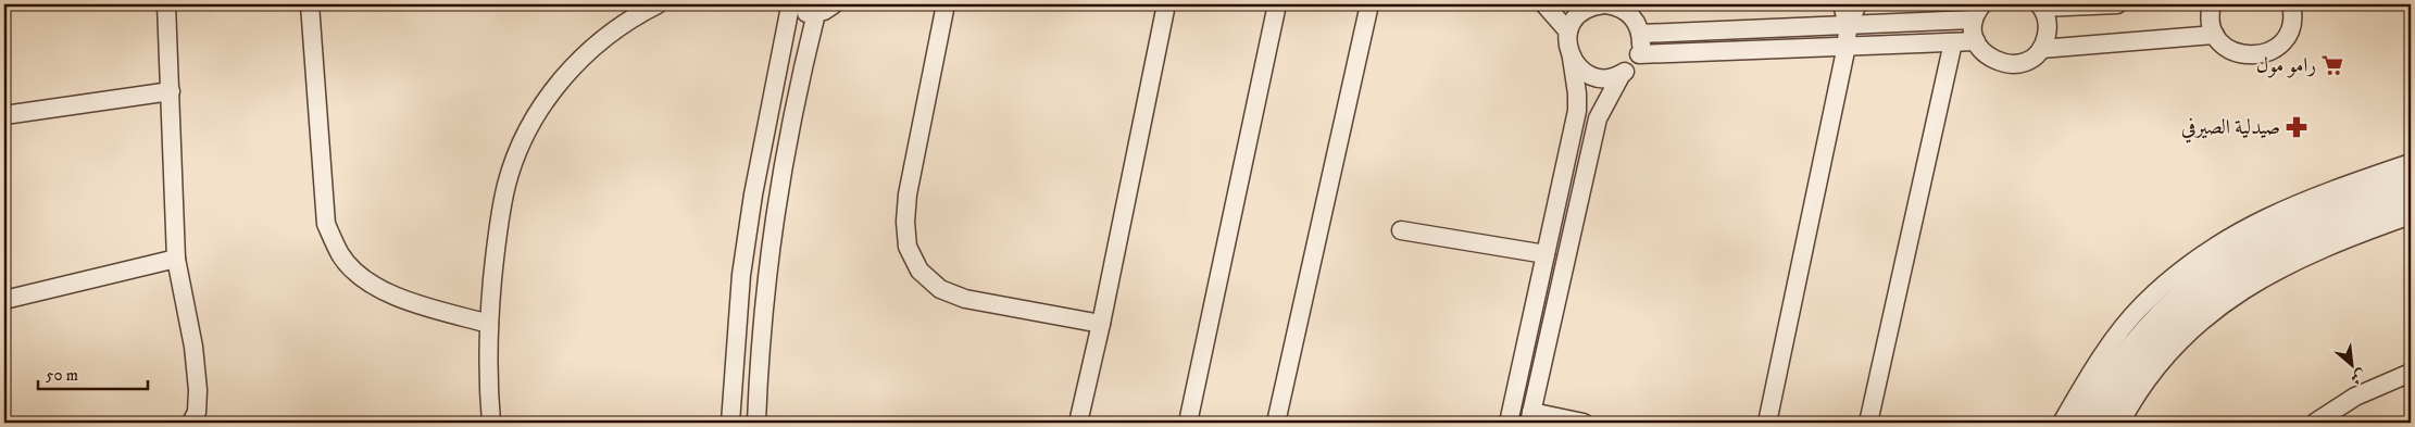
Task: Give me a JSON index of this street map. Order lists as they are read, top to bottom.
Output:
{
  "places": {
    "supermarket": ["رامو مول"],
    "pharmacy": ["صيدلية الصيرفي"]
  },
  "scale_bar": "50 m",
  "north": "bottom right"
}
